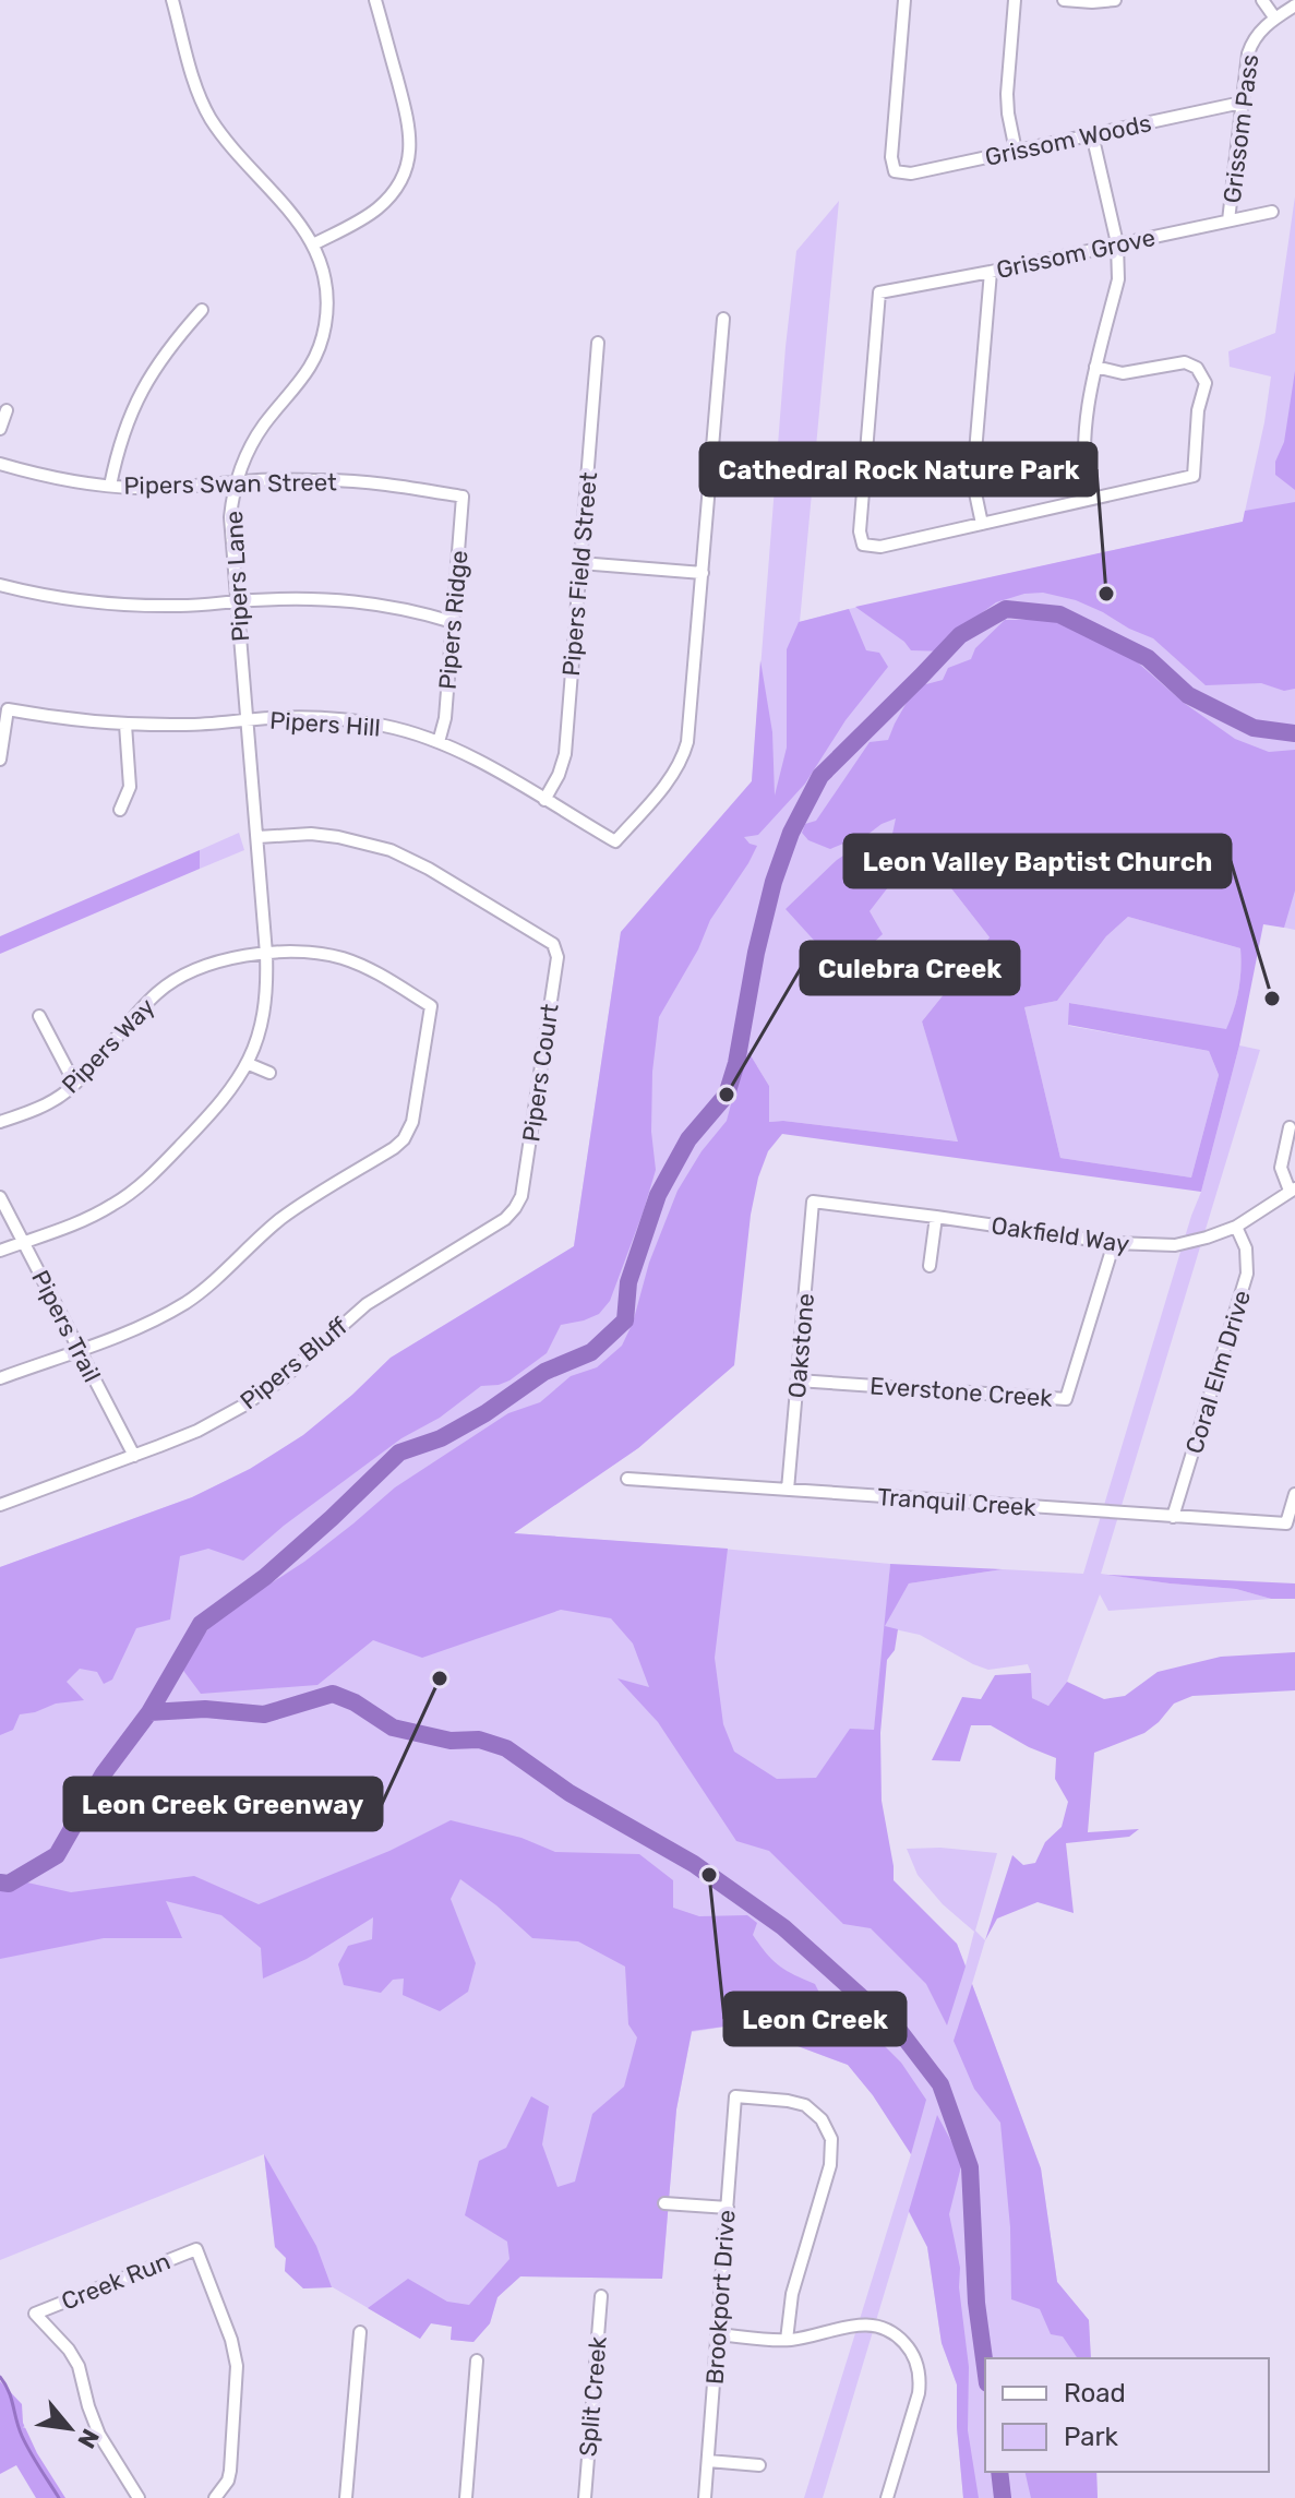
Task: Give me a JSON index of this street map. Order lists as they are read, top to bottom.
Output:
{
  "streets": {
    "street": [
      "Grissom Pass",
      "Grissom Woods",
      "Grissom Grove",
      "Pipers Swan Street",
      "Pipers Field Street",
      "Pipers Lane",
      "Pipers Ridge",
      "Pipers Hill",
      "Pipers Way",
      "Pipers Court",
      "Oakfield Way",
      "Pipers Trail",
      "Oakstone",
      "Pipers Bluff",
      "Coral Elm Drive",
      "Everstone Creek",
      "Tranquil Creek",
      "Creek Run",
      "Brookport Drive",
      "Split Creek"
    ]
  },
  "crossings": [
    ["Grissom Pass", "Grissom Woods"],
    ["Grissom Pass", "Grissom Grove"],
    ["Pipers Swan Street", "Pipers Lane"],
    ["Pipers Swan Street", "Pipers Ridge"],
    ["Pipers Field Street", "Pipers Hill"],
    ["Pipers Lane", "Pipers Hill"],
    ["Pipers Lane", "Pipers Way"],
    ["Pipers Lane", "Pipers Court"],
    ["Pipers Lane", "Pipers Trail"],
    ["Pipers Ridge", "Pipers Hill"],
    ["Pipers Way", "Pipers Trail"],
    ["Pipers Court", "Pipers Bluff"],
    ["Oakfield Way", "Oakstone"],
    ["Oakfield Way", "Coral Elm Drive"],
    ["Oakfield Way", "Everstone Creek"],
    ["Pipers Trail", "Pipers Bluff"],
    ["Oakstone", "Everstone Creek"],
    ["Oakstone", "Tranquil Creek"],
    ["Coral Elm Drive", "Tranquil Creek"]
  ],
  "places": [
    "Cathedral Rock Nature Park",
    "Leon Valley Baptist Church",
    "Culebra Creek",
    "Leon Creek Greenway",
    "Leon Creek"
  ],
  "legend": ["Road", "Park"],
  "north": "bottom right"
}
